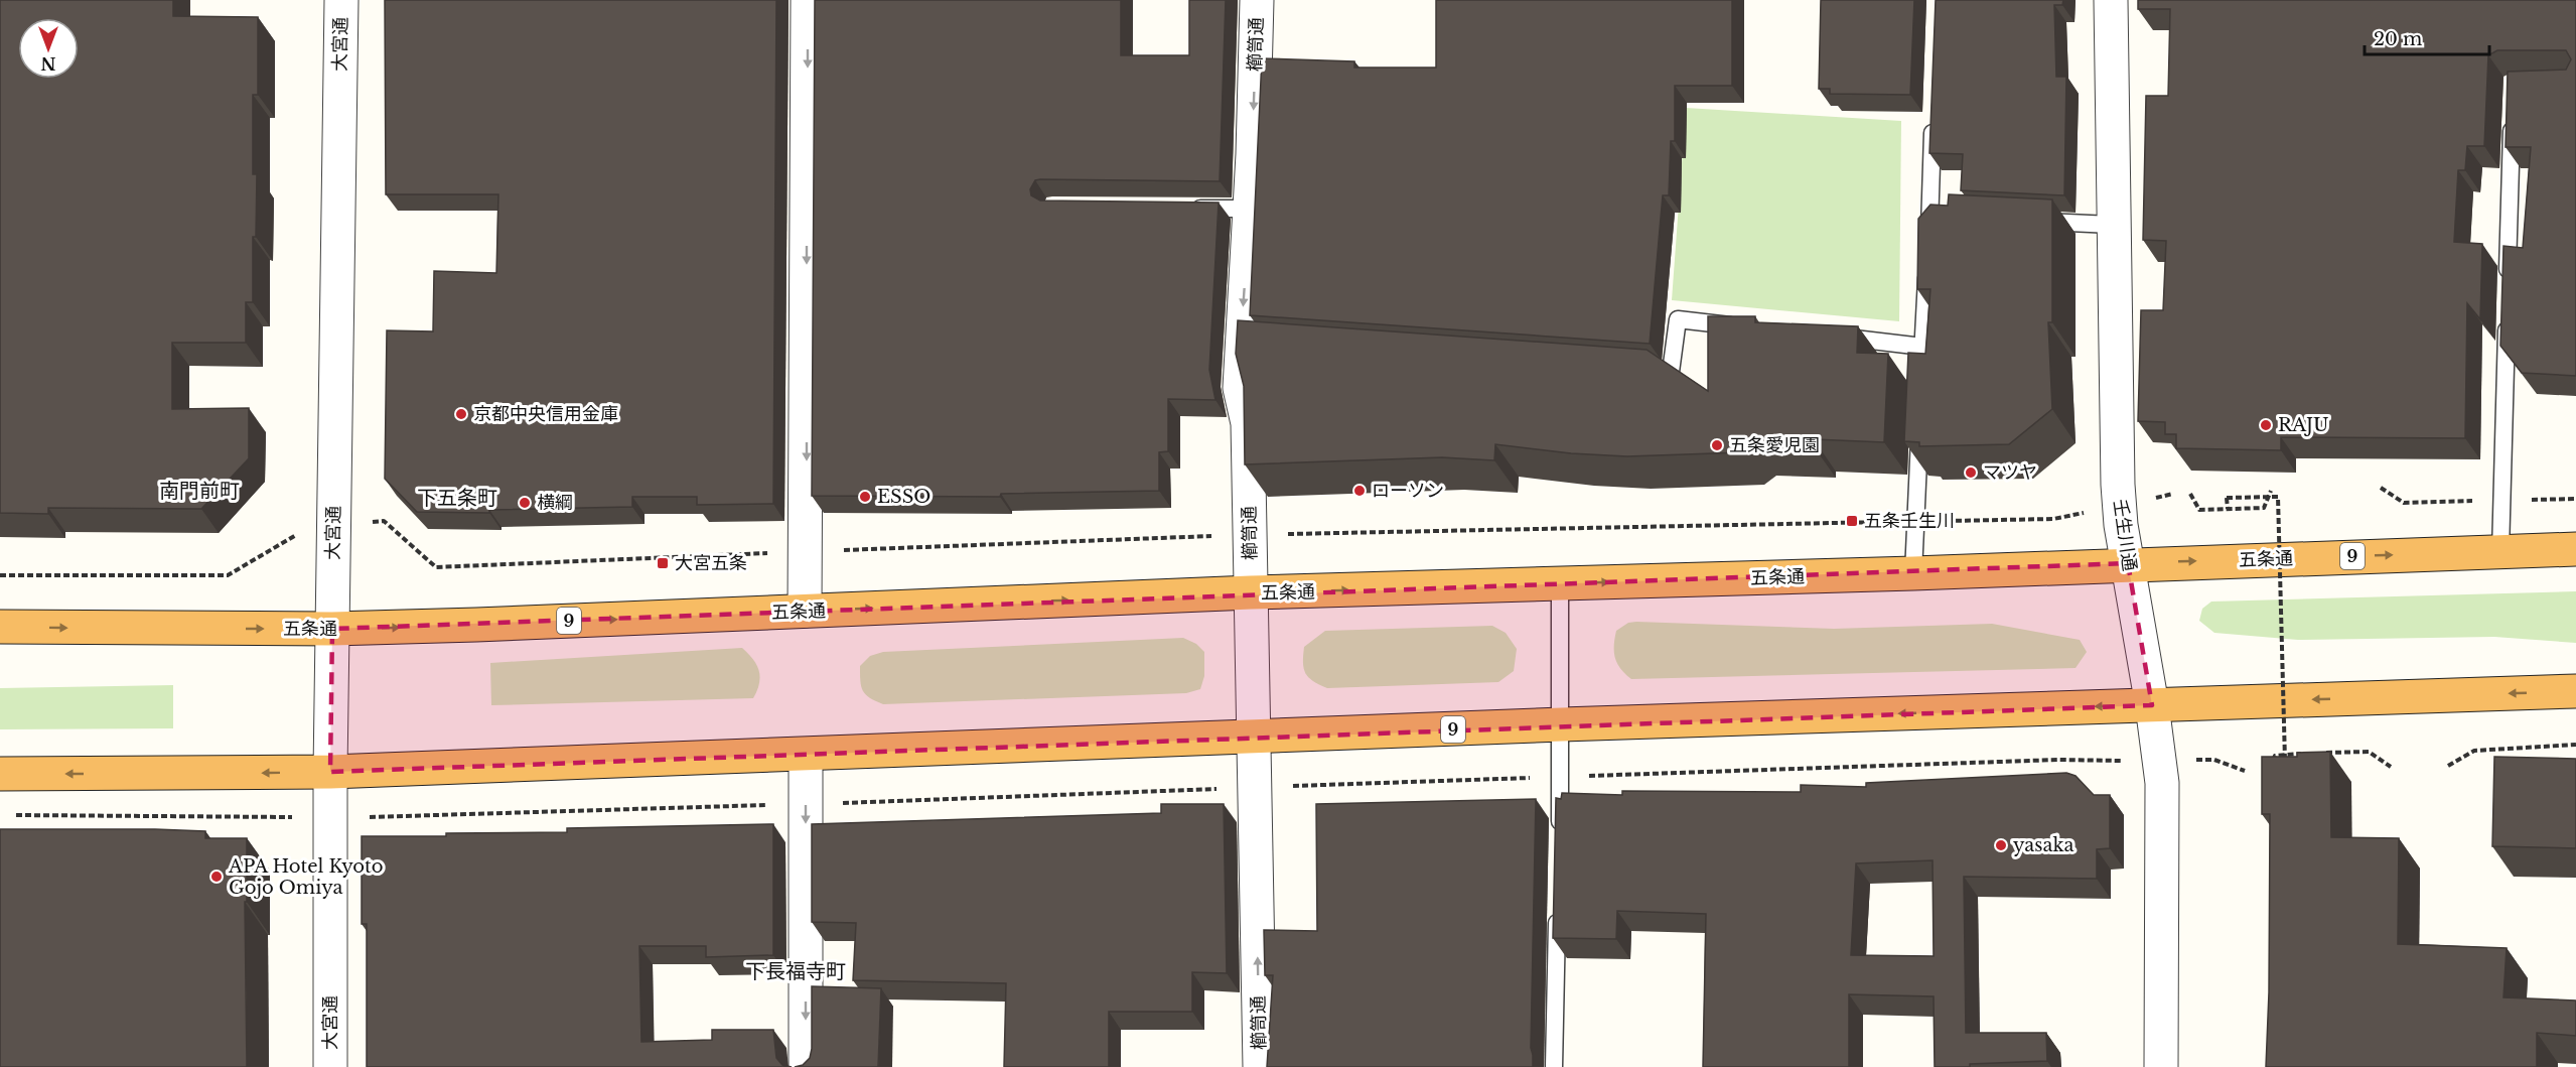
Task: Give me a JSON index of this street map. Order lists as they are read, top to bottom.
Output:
{
  "streets": {
    "highway": ["9", "五条通"],
    "street": ["大宮通", "櫛笥通", "壬生川通"]
  },
  "crossings": [
    ["大宮通", "9"],
    ["大宮通", "五条通"],
    ["櫛笥通", "9"],
    ["櫛笥通", "五条通"],
    ["壬生川通", "9"],
    ["壬生川通", "五条通"]
  ],
  "districts": ["南門前町", "下五条町", "下長福寺町"],
  "places": {
    "other": [
      "京都中央信用金庫",
      "RAJU",
      "五条愛児園",
      "マツヤ",
      "ローソン",
      "ESSO",
      "横綱",
      "yasaka",
      "APA Hotel Kyoto Gojo Omiya"
    ],
    "transit": ["五条壬生川", "大宮五条"]
  },
  "scale_bar": "20 m",
  "north": "bottom"
}
